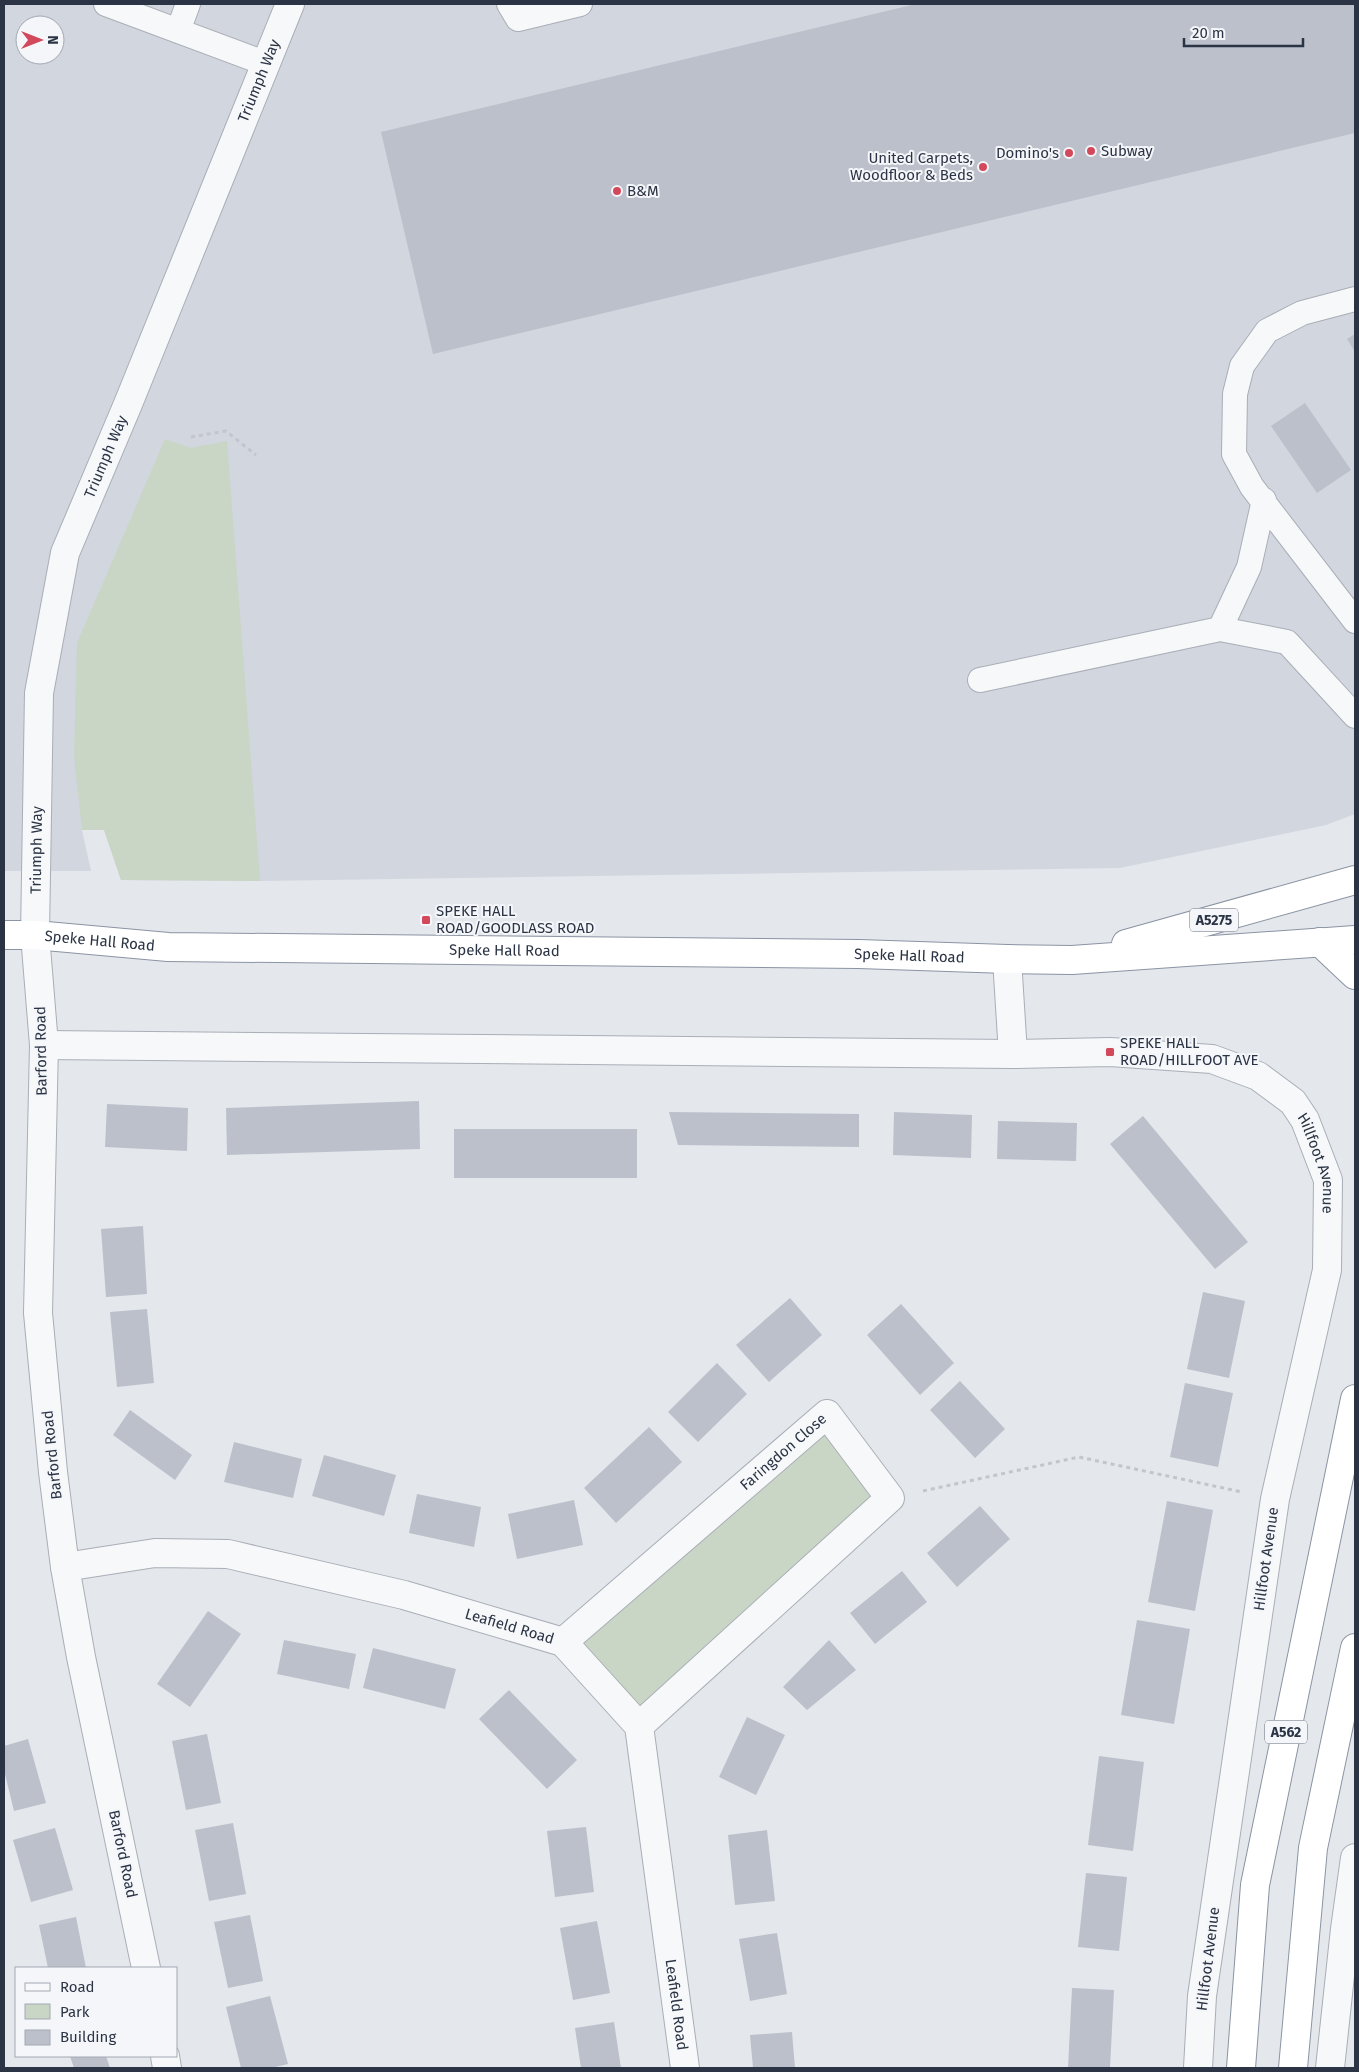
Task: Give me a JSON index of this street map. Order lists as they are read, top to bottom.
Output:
{
  "streets": {
    "highway": ["A5275", "Speke Hall Road", "A562"],
    "street": [
      "Triumph Way",
      "Barford Road",
      "Hillfoot Avenue",
      "Faringdon Close",
      "Leafield Road"
    ]
  },
  "crossings": [
    ["Triumph Way", "Speke Hall Road"],
    ["Triumph Way", "Barford Road"],
    ["Speke Hall Road", "Barford Road"],
    ["Barford Road", "Leafield Road"],
    ["Faringdon Close", "Leafield Road"]
  ],
  "places": {
    "other": [
      "Subway",
      "Domino's",
      "United Carpets, Woodfloor & Beds",
      "B&M"
    ],
    "transit": ["SPEKE HALL ROAD/GOODLASS ROAD", "SPEKE HALL ROAD/HILLFOOT AVE"]
  },
  "legend": ["Road", "Park", "Building"],
  "scale_bar": "20 m",
  "north": "right"
}
